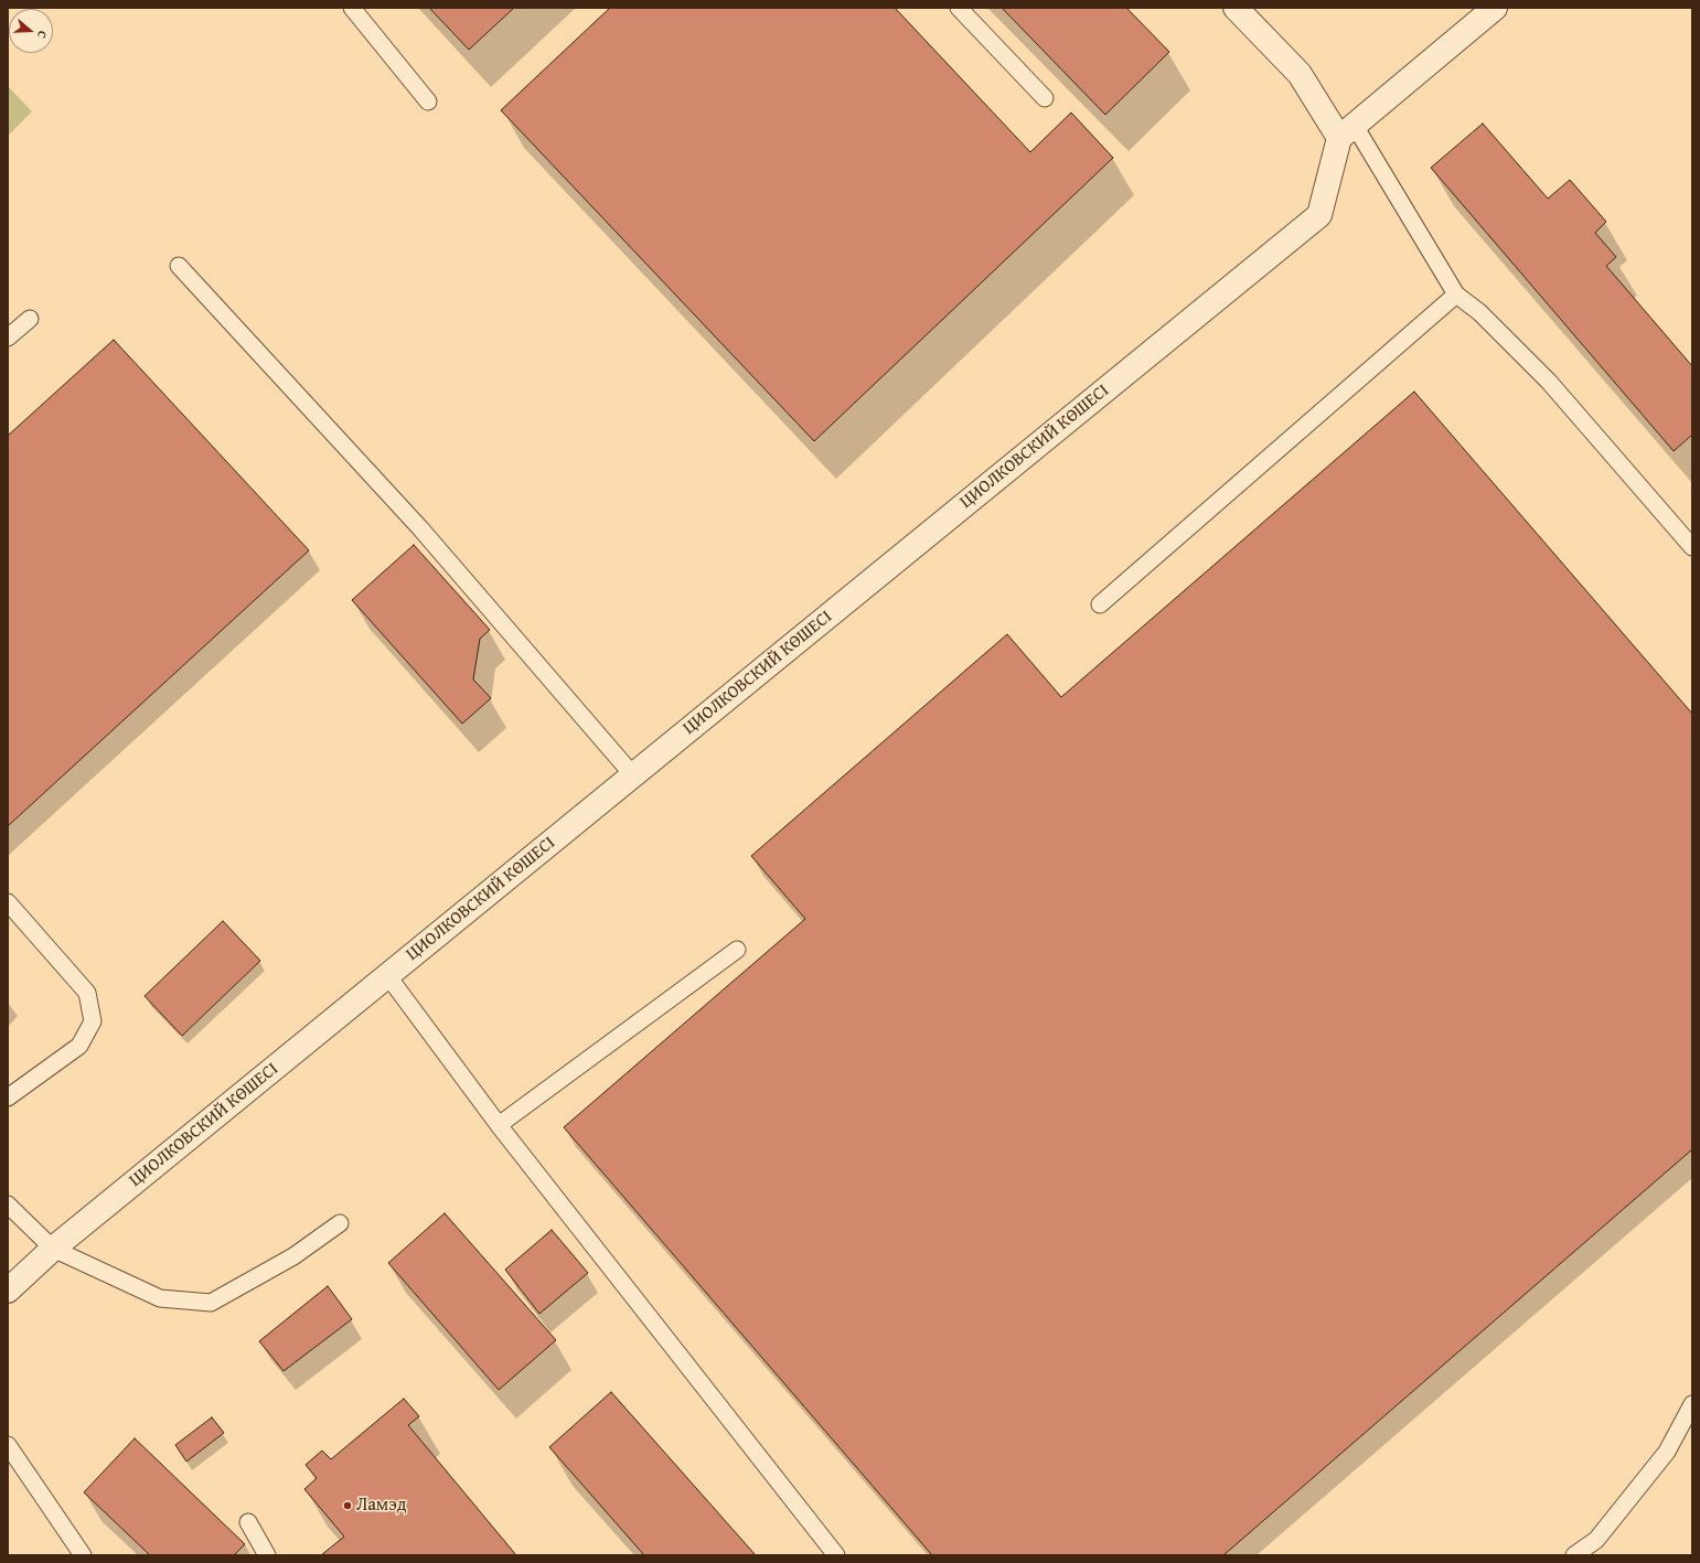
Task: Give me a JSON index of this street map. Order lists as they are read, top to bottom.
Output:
{
  "streets": {
    "street": ["ЦИОЛКОВСКИЙ КӨШЕСІ"]
  },
  "places": ["Ламэд"],
  "north": "right"
}
